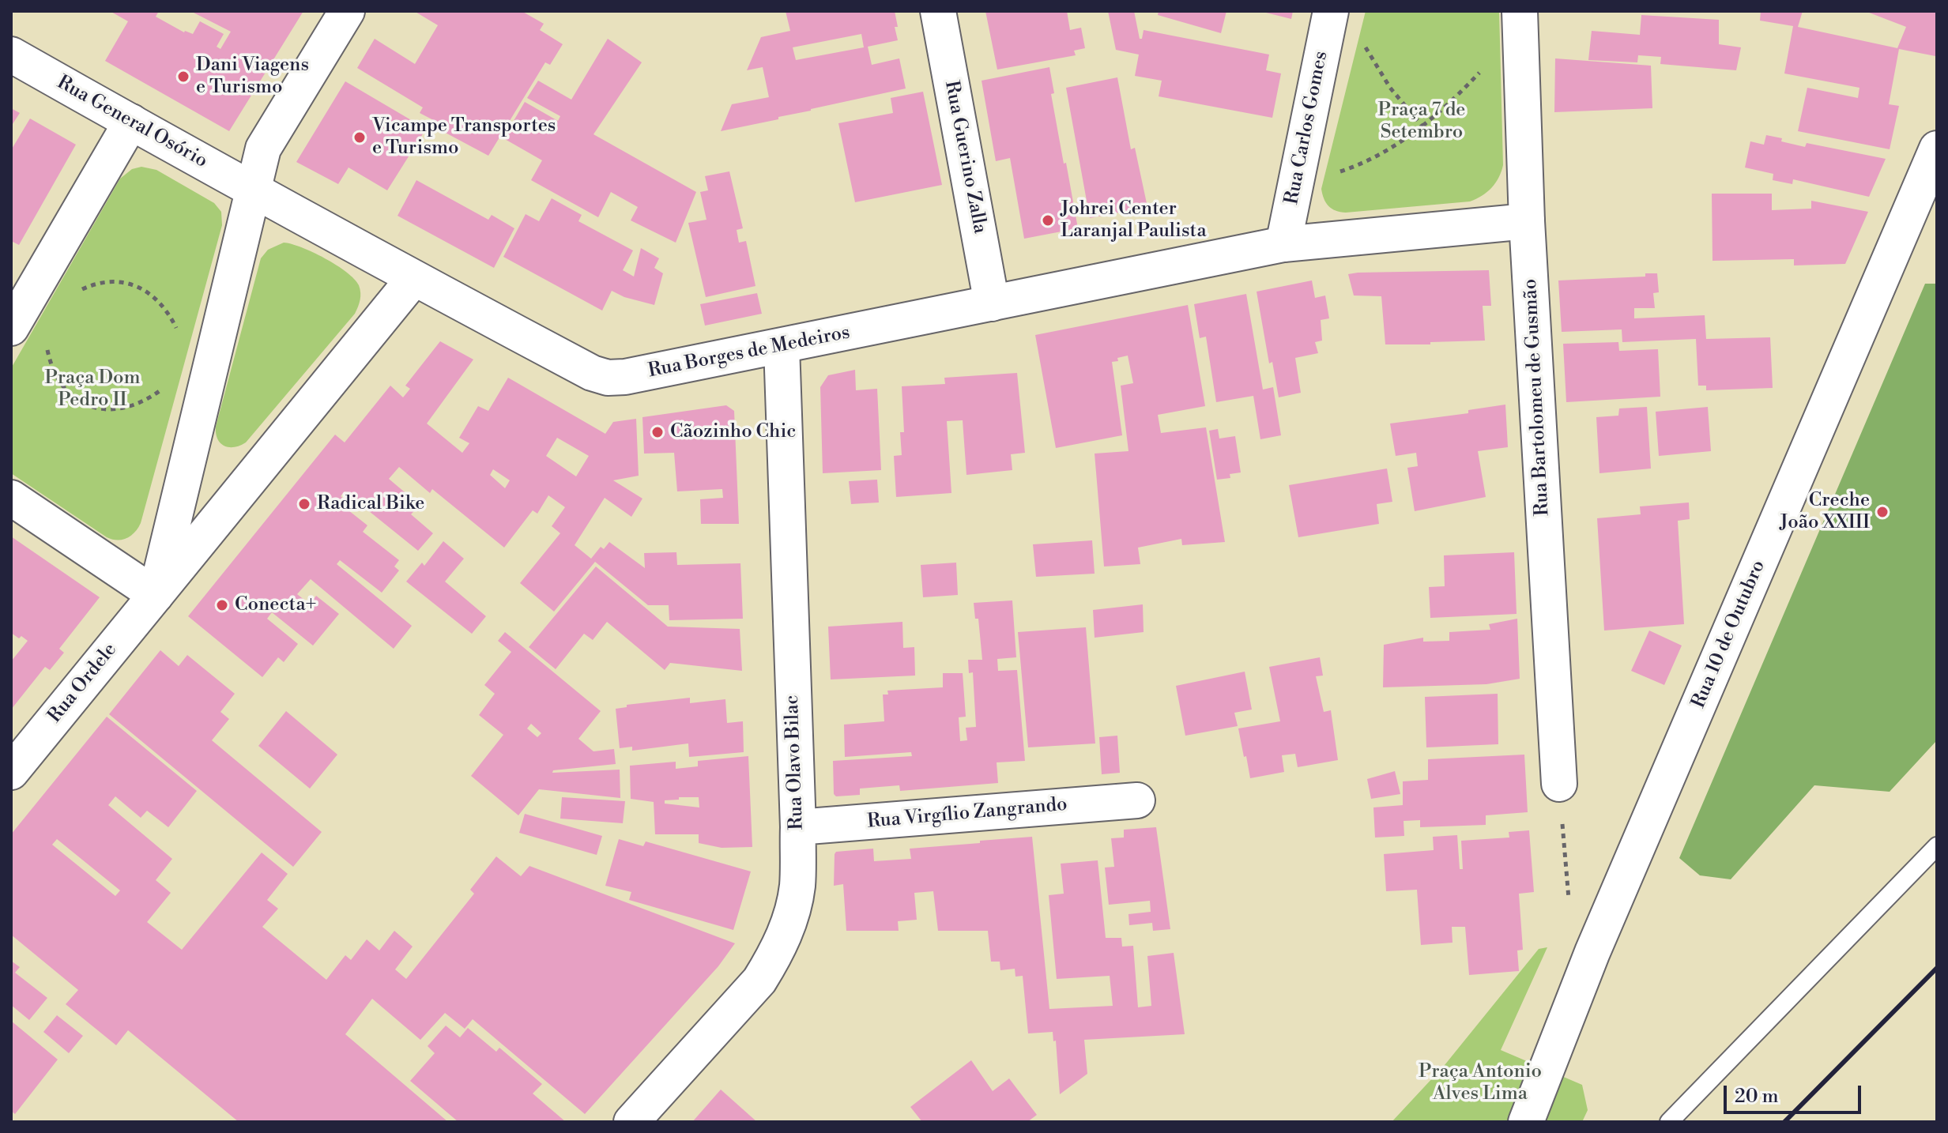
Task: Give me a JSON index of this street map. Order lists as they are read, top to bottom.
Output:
{
  "streets": {
    "street": [
      "Rua General Osório",
      "Rua Carlos Gomes",
      "Rua Guerino Zalla",
      "Rua Borges de Medeiros",
      "Rua Bartolomeu de Gusmão",
      "Rua 10 de Outubro",
      "Rua Ordele",
      "Rua Olavo Bilac",
      "Rua Virgílio Zangrando"
    ]
  },
  "crossings": [
    ["Rua General Osório", "Rua Borges de Medeiros"],
    ["Rua Carlos Gomes", "Rua Borges de Medeiros"],
    ["Rua Guerino Zalla", "Rua Borges de Medeiros"],
    ["Rua Borges de Medeiros", "Rua Olavo Bilac"],
    ["Rua Olavo Bilac", "Rua Virgílio Zangrando"]
  ],
  "parks": ["Praça 7 de Setembro", "Praça Dom Pedro II", "Praça Antonio Alves Lima"],
  "places": [
    "Dani Viagens e Turismo",
    "Vicampe Transportes e Turismo",
    "Johrei Center Laranjal Paulista",
    "Cãozinho Chic",
    "Radical Bike",
    "Creche João XXIII",
    "Conecta+"
  ],
  "scale_bar": "20 m"
}
